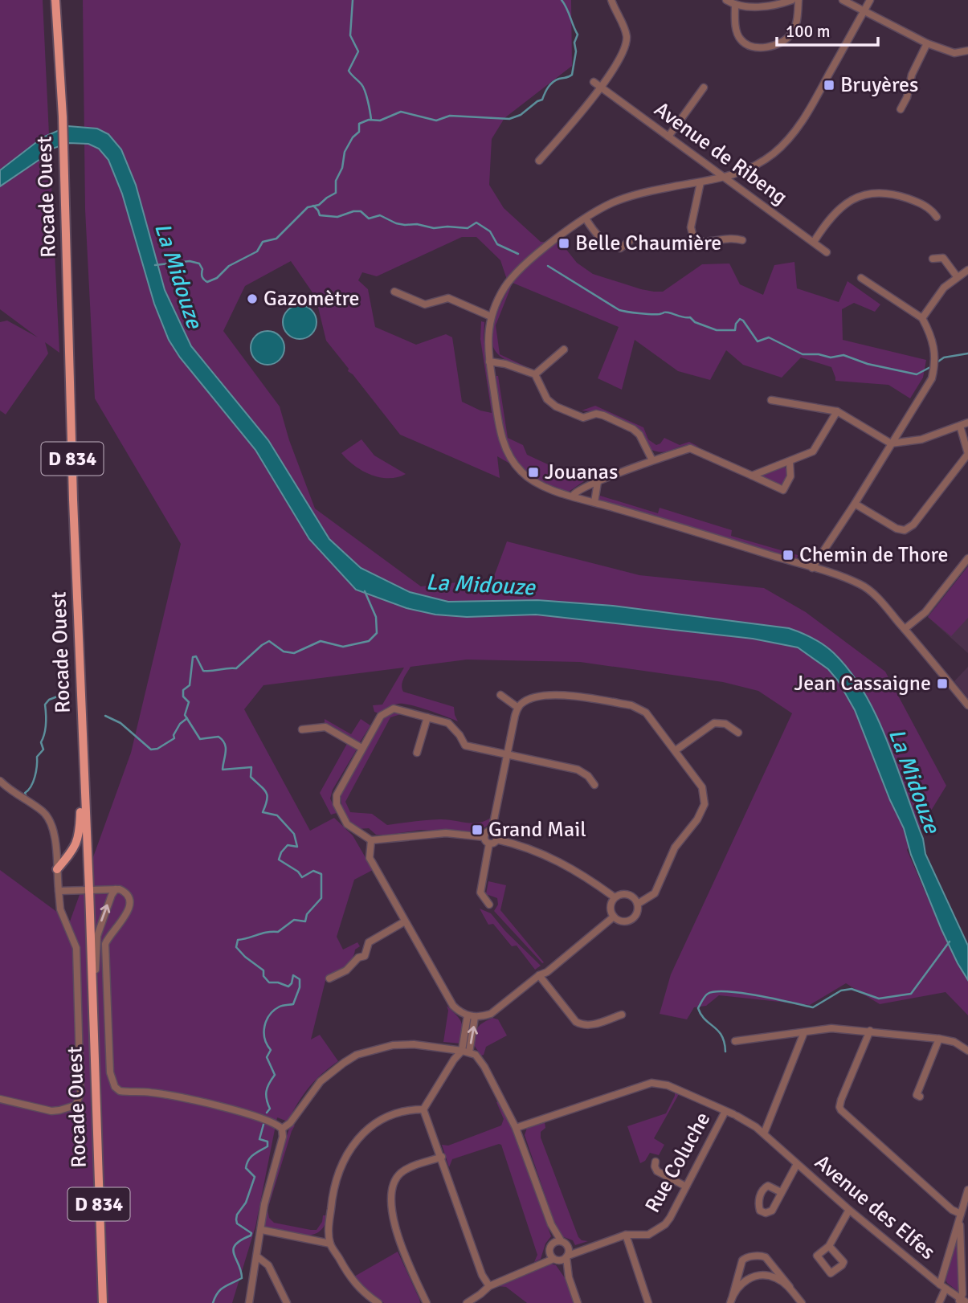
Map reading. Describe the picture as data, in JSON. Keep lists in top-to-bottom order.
{
  "streets": {
    "main road": ["Rocade Ouest", "D 834"],
    "street": ["Avenue de Ribeng", "Rue Coluche", "Avenue des Elfes"]
  },
  "crossings": [
    ["Rue Coluche", "Avenue des Elfes"]
  ],
  "water": ["La Midouze"],
  "places": {
    "transit": [
      "Bruyères",
      "Belle Chaumière",
      "Jouanas",
      "Chemin de Thore",
      "Jean Cassaigne",
      "Grand Mail"
    ],
    "other": ["Gazomètre"]
  },
  "scale_bar": "100 m"
}
